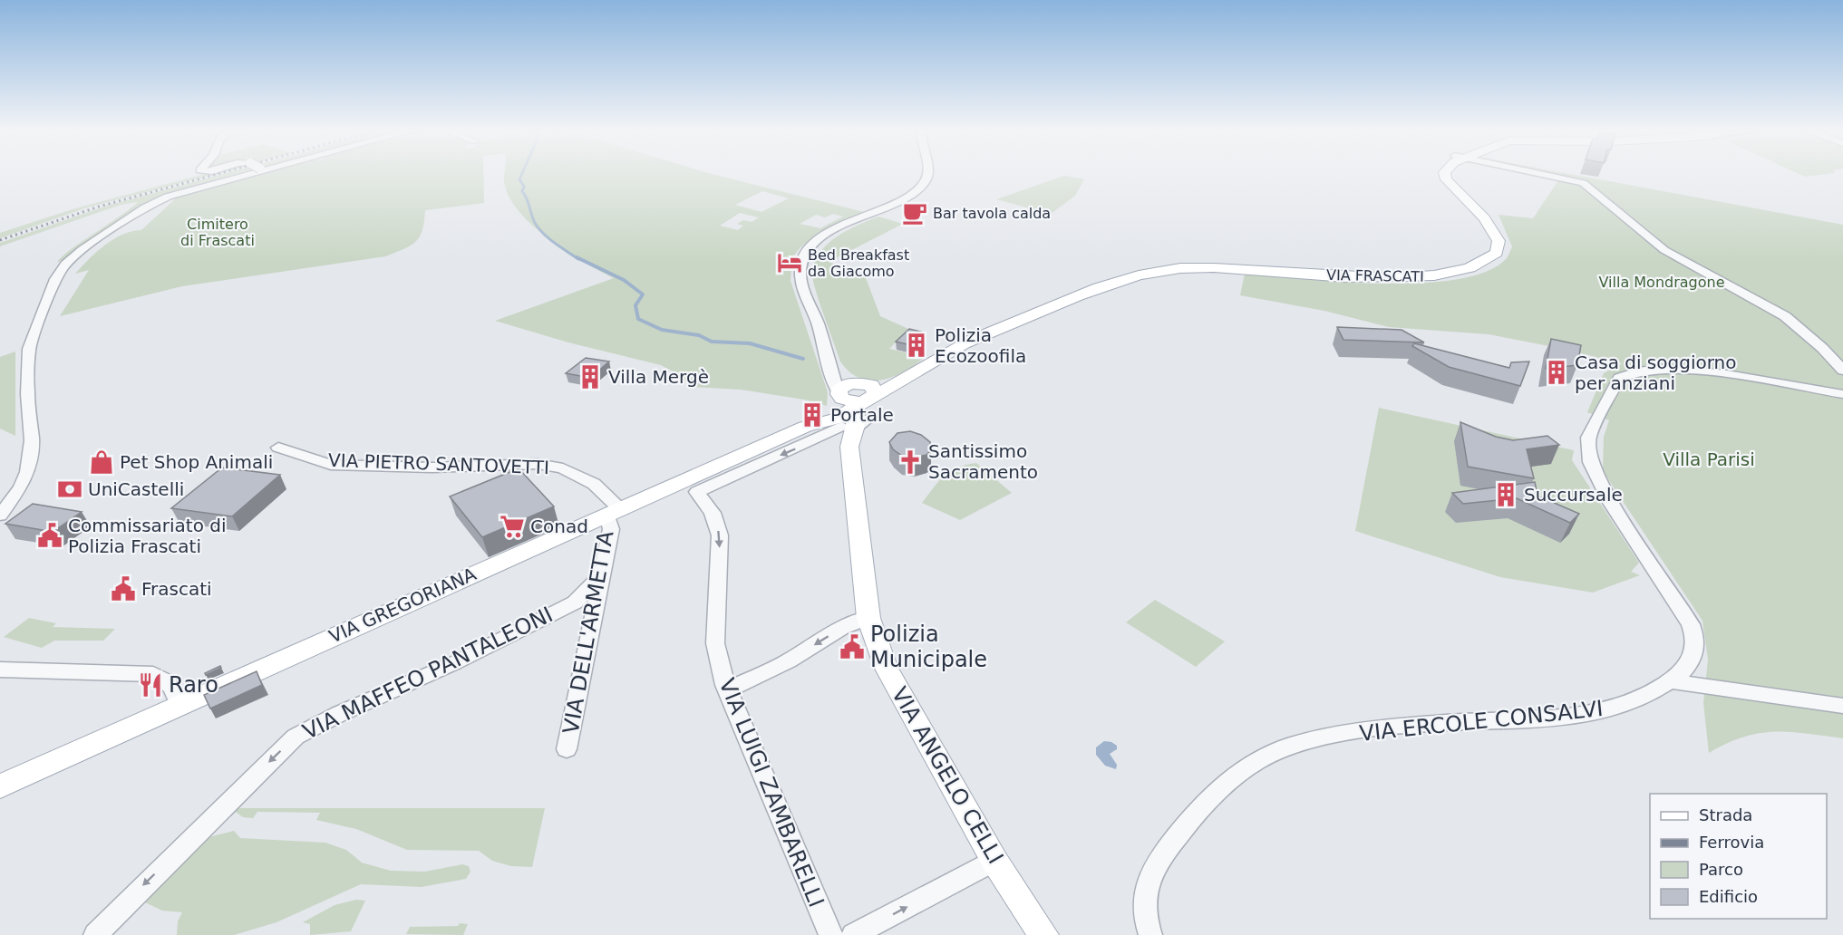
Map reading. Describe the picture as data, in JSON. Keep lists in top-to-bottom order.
{
  "streets": {
    "main road": ["VIA FRASCATI", "VIA GREGORIANA", "VIA ANGELO CELLI"],
    "street": [
      "VIA PIETRO SANTOVETTI",
      "VIA DELL'ARMETTA",
      "VIA MAFFEO PANTALEONI",
      "VIA ERCOLE CONSALVI",
      "VIA LUIGI ZAMBARELLI"
    ]
  },
  "crossings": [
    ["VIA FRASCATI", "VIA ANGELO CELLI"],
    ["VIA PIETRO SANTOVETTI", "VIA GREGORIANA"],
    ["VIA PIETRO SANTOVETTI", "VIA DELL'ARMETTA"],
    ["VIA GREGORIANA", "VIA DELL'ARMETTA"],
    ["VIA GREGORIANA", "VIA ANGELO CELLI"],
    ["VIA GREGORIANA", "VIA LUIGI ZAMBARELLI"],
    ["VIA DELL'ARMETTA", "VIA MAFFEO PANTALEONI"],
    ["VIA ANGELO CELLI", "VIA LUIGI ZAMBARELLI"]
  ],
  "one_way": ["VIA MAFFEO PANTALEONI", "VIA LUIGI ZAMBARELLI"],
  "parks": ["Cimitero di Frascati", "Villa Mondragone", "Villa Parisi"],
  "places": {
    "cafe": ["Bar tavola calda"],
    "hotel": ["Bed Breakfast da Giacomo"],
    "building": [
      "Polizia Ecozoofila",
      "Casa di soggiorno per anziani",
      "Villa Mergè",
      "Portale",
      "Succursale"
    ],
    "shop": ["Pet Shop Animali"],
    "church": ["Santissimo Sacramento"],
    "bank": ["UniCastelli"],
    "supermarket": ["Conad"],
    "public building": ["Commissariato di Polizia Frascati", "Frascati", "Polizia Municipale"],
    "restaurant": ["Raro"]
  },
  "legend": [
    "Strada",
    "Ferrovia",
    "Parco",
    "Edificio"
  ]
}
